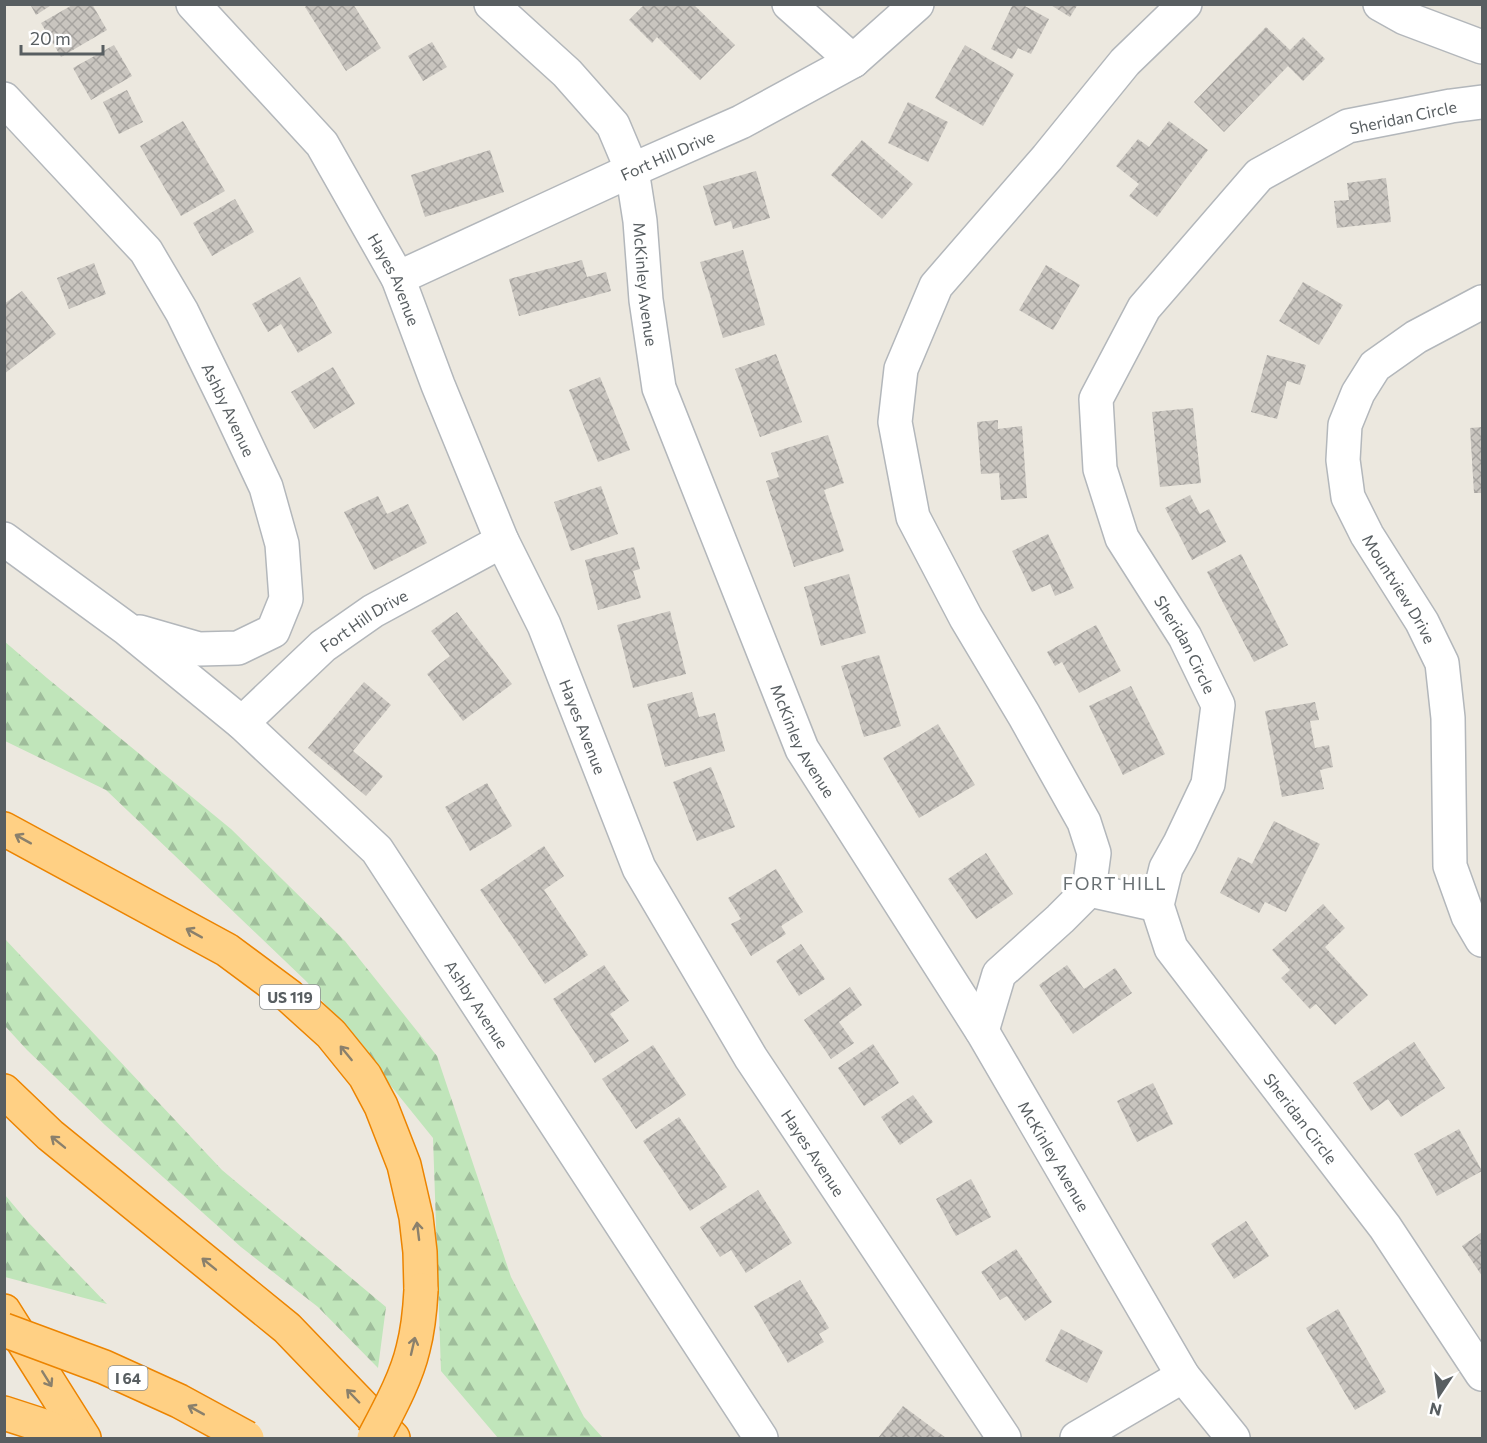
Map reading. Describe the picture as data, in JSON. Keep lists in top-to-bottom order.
{
  "streets": {
    "highway": ["US 119", "I 64"],
    "street": [
      "Sheridan Circle",
      "Fort Hill Drive",
      "Hayes Avenue",
      "McKinley Avenue",
      "Ashby Avenue",
      "Mountview Drive"
    ]
  },
  "crossings": [
    ["Fort Hill Drive", "Hayes Avenue"],
    ["Fort Hill Drive", "McKinley Avenue"],
    ["Fort Hill Drive", "Ashby Avenue"]
  ],
  "districts": ["FORT HILL"],
  "scale_bar": "20 m",
  "north": "bottom"
}
